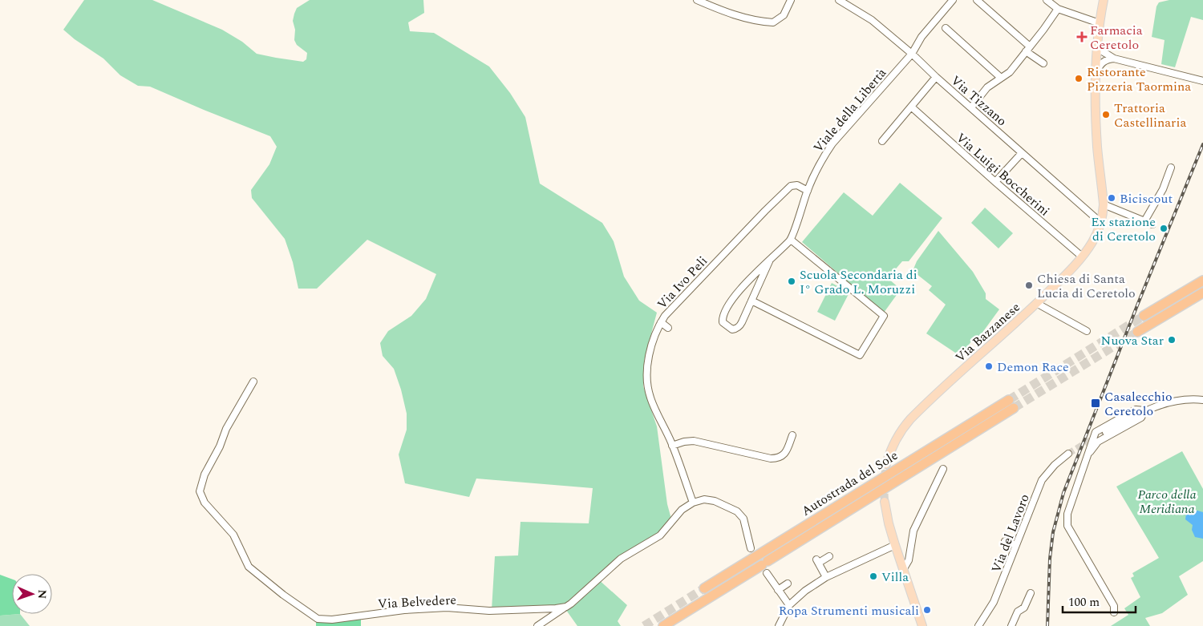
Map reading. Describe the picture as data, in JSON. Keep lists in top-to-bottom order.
{
  "streets": {
    "highway": ["Autostrada del Sole"],
    "main road": ["Via Bazzanese"],
    "street": [
      "Via Tizzano",
      "Viale della Libertà",
      "Via Luigi Boccherini",
      "Via Ivo Peli",
      "Via del Lavoro",
      "Via Belvedere"
    ]
  },
  "crossings": [
    ["Via Tizzano", "Viale della Libertà"],
    ["Via Tizzano", "Via Bazzanese"],
    ["Viale della Libertà", "Via Ivo Peli"],
    ["Via Luigi Boccherini", "Via Bazzanese"]
  ],
  "parks": ["Parco della Meridiana"],
  "places": {
    "health": ["Farmacia Ceretolo"],
    "other": [
      "Ristorante Pizzeria Taormina",
      "Trattoria Castellinaria",
      "Biciscout",
      "Ex stazione di Ceretolo",
      "Scuola Secondaria di I° Grado L. Moruzzi",
      "Chiesa di Santa Lucia di Ceretolo",
      "Nuova Star",
      "Demon Race",
      "Villa",
      "Ropa Strumenti musicali"
    ],
    "transit": ["Casalecchio Ceretolo"]
  },
  "scale_bar": "100 m",
  "north": "right"
}
